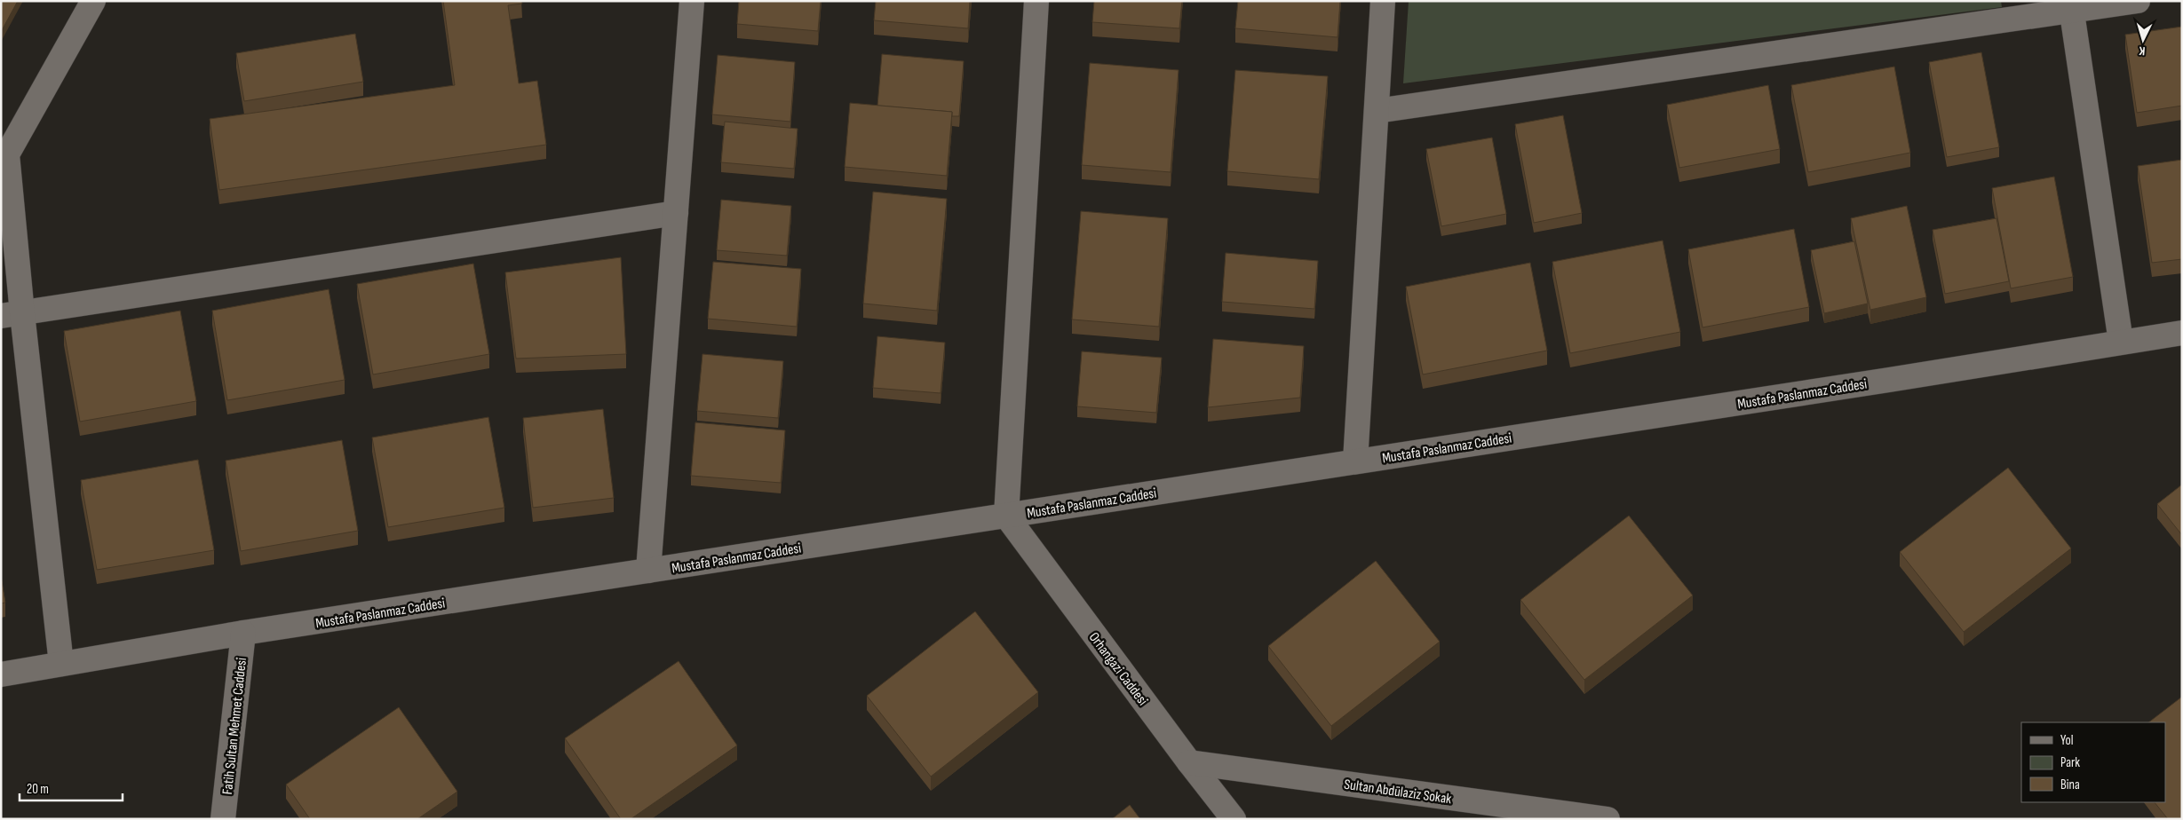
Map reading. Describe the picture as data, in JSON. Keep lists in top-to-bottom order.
{
  "streets": {
    "street": [
      "Mustafa Paslanmaz Caddesi",
      "Orhangazi Caddesi",
      "Fatih Sultan Mehmet Caddesi",
      "Sultan Abdülaziz Sokak"
    ]
  },
  "crossings": [
    ["Mustafa Paslanmaz Caddesi", "Orhangazi Caddesi"],
    ["Mustafa Paslanmaz Caddesi", "Fatih Sultan Mehmet Caddesi"],
    ["Orhangazi Caddesi", "Sultan Abdülaziz Sokak"]
  ],
  "legend": ["Yol", "Park", "Bina"],
  "scale_bar": "20 m",
  "north": "bottom"
}
